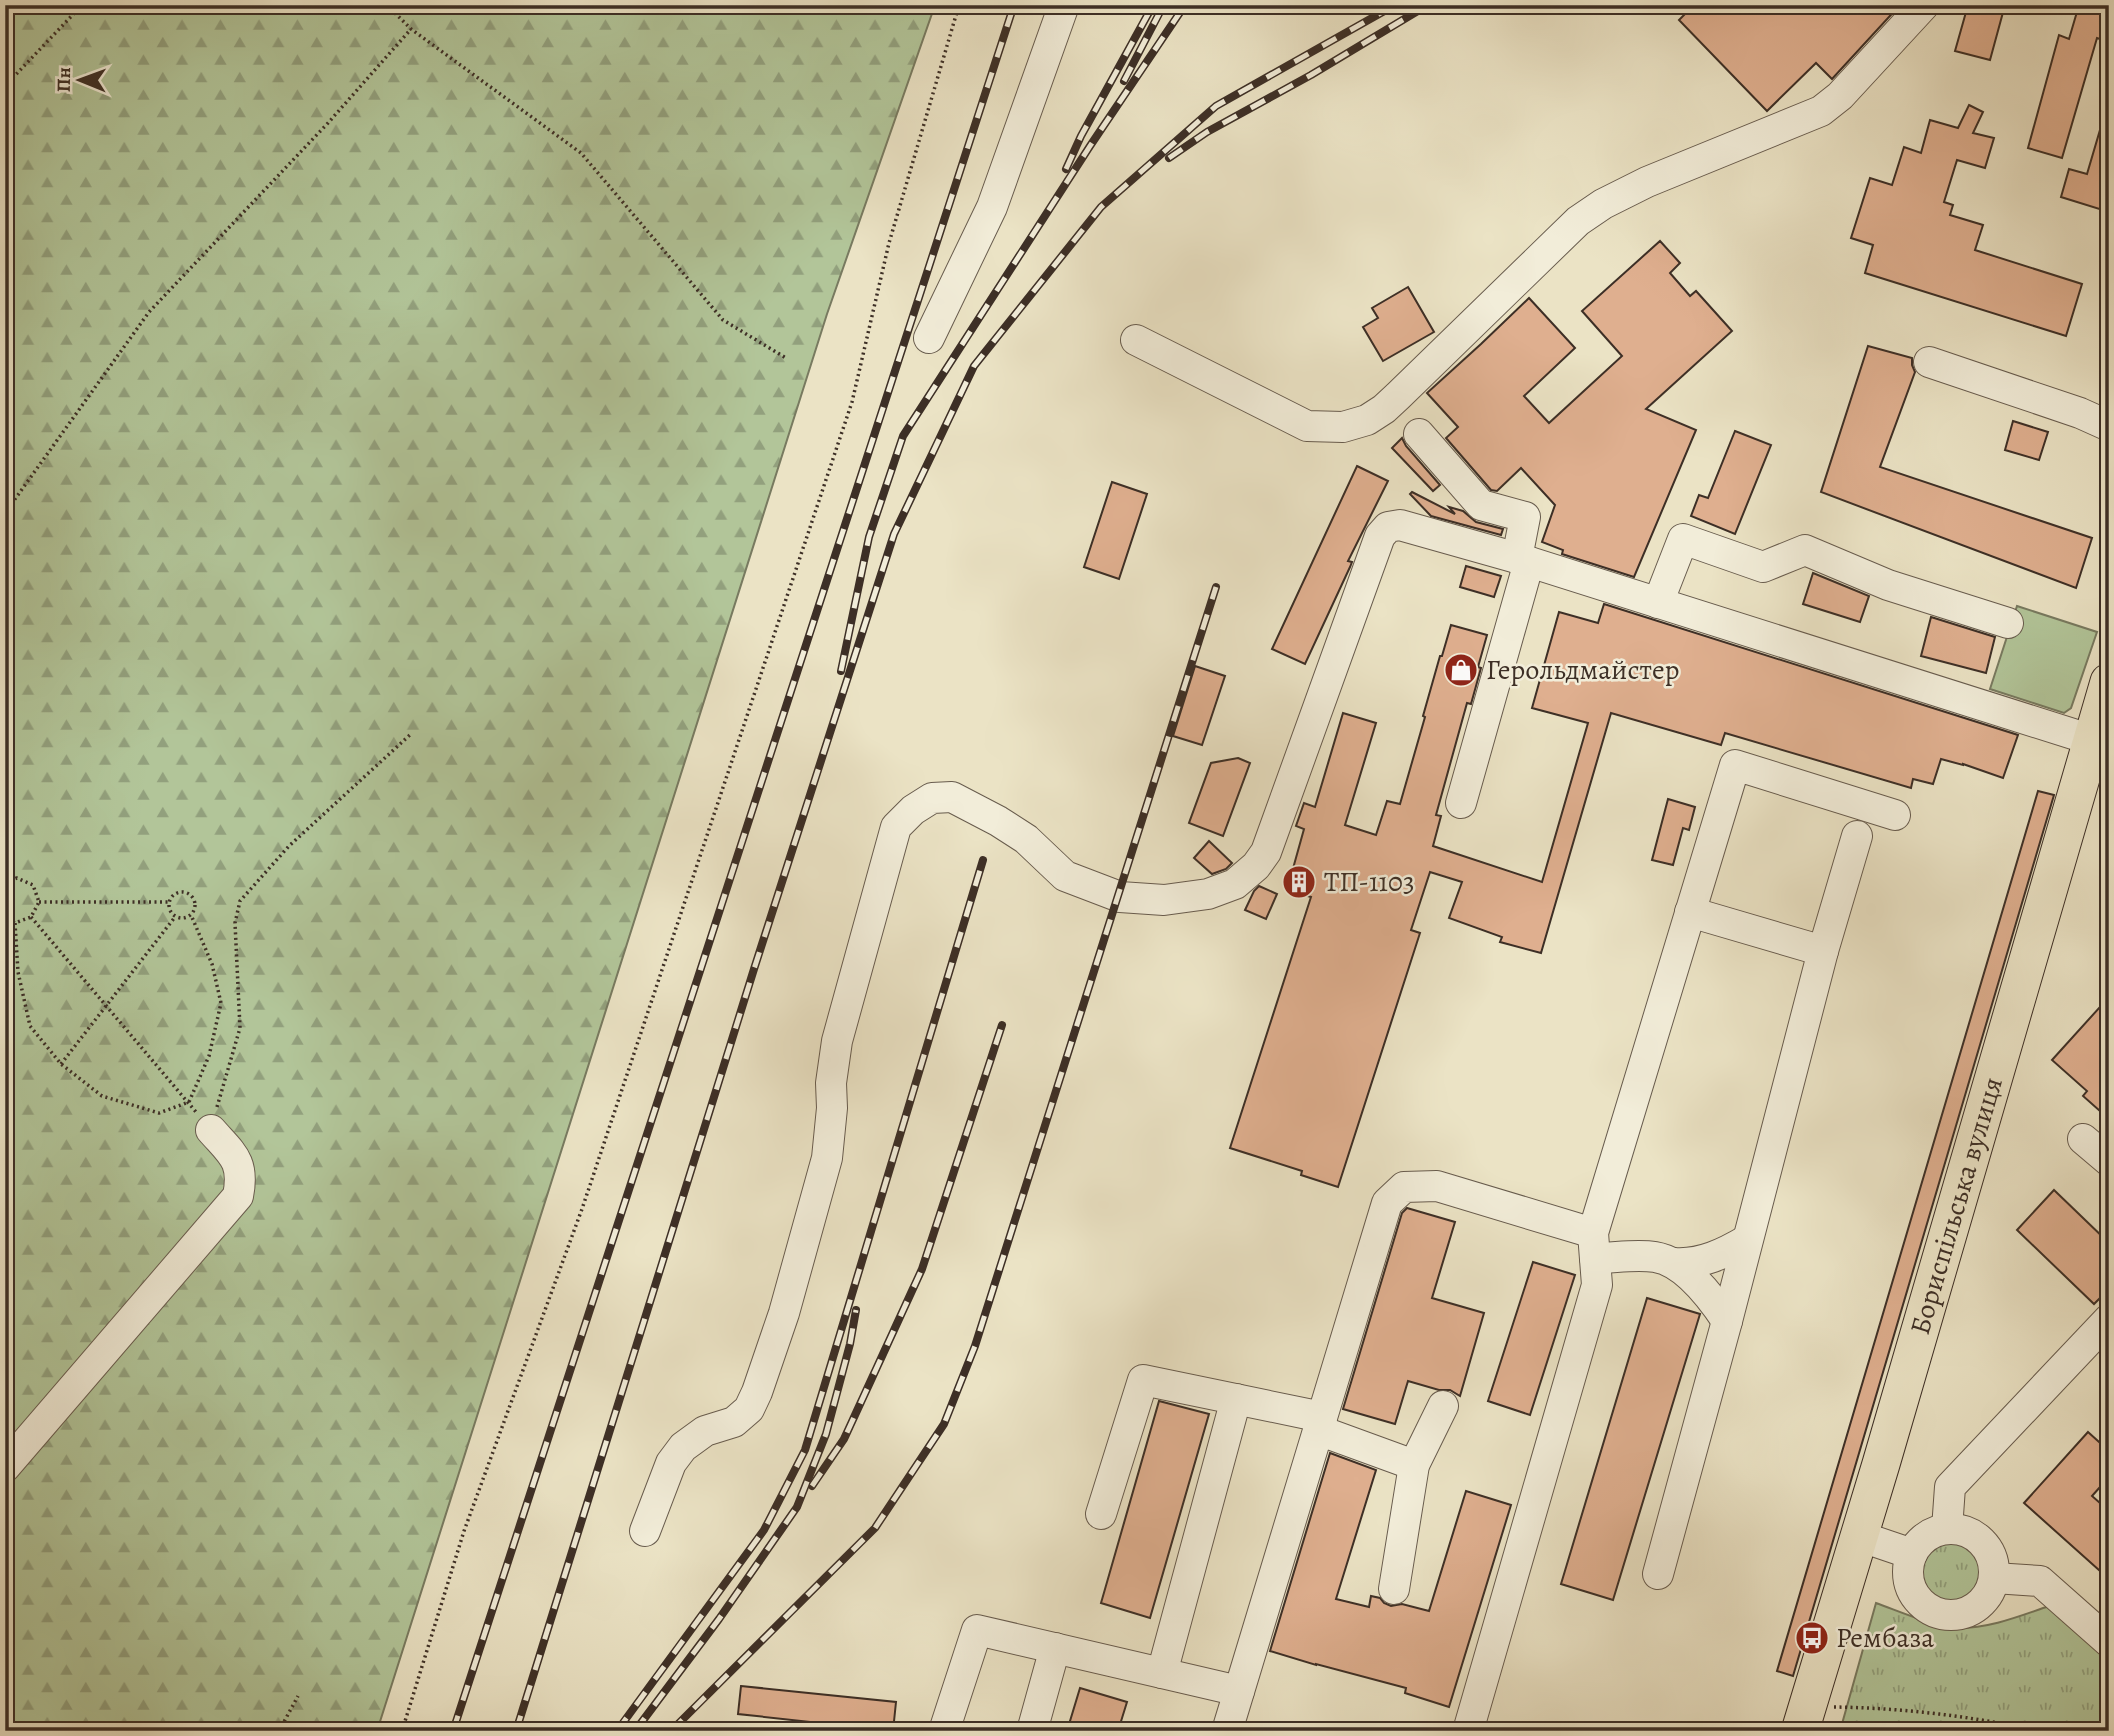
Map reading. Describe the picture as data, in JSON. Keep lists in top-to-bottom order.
{
  "streets": {
    "main road": ["Бориспільська вулиця"]
  },
  "places": {
    "shop": ["Герольдмайстер"],
    "building": ["ТП-1103"],
    "bus stop": ["Рембаза"]
  },
  "north": "left"
}
